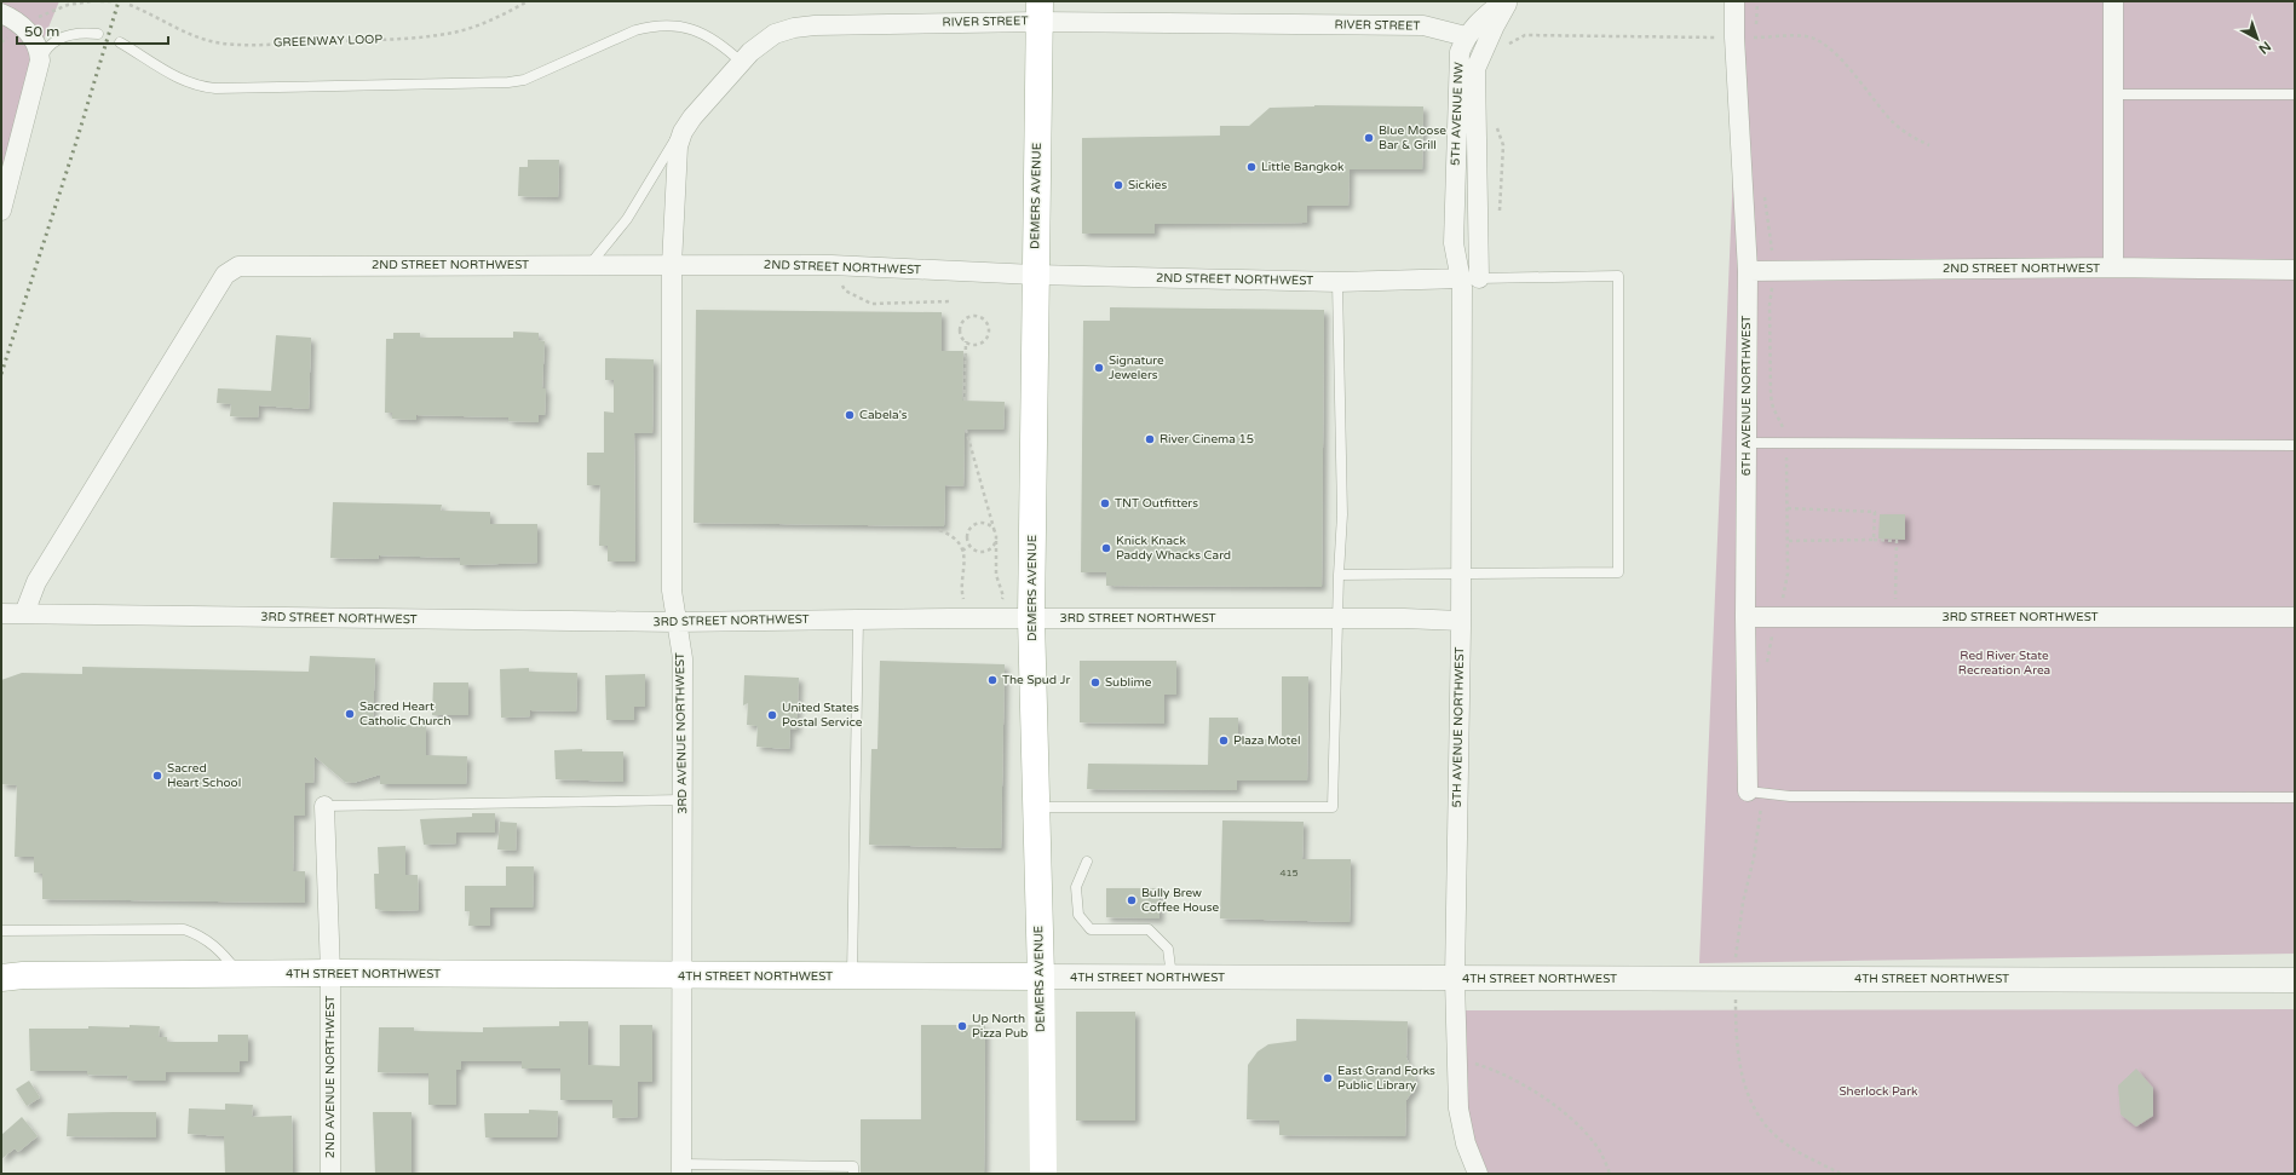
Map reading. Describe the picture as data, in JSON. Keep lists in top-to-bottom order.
{
  "streets": {
    "main road": ["DEMERS AVENUE", "4TH STREET NORTHWEST"],
    "street": [
      "RIVER STREET",
      "5TH AVENUE NW",
      "2ND STREET NORTHWEST",
      "6TH AVENUE NORTHWEST",
      "3RD STREET NORTHWEST",
      "5TH AVENUE NORTHWEST",
      "3RD AVENUE NORTHWEST",
      "2ND AVENUE NORTHWEST"
    ],
    "path": ["GREENWAY LOOP"]
  },
  "crossings": [
    ["RIVER STREET", "5TH AVENUE NW"],
    ["RIVER STREET", "DEMERS AVENUE"],
    ["RIVER STREET", "2ND STREET NORTHWEST"],
    ["RIVER STREET", "3RD AVENUE NORTHWEST"],
    ["5TH AVENUE NW", "2ND STREET NORTHWEST"],
    ["5TH AVENUE NW", "5TH AVENUE NORTHWEST"],
    ["DEMERS AVENUE", "2ND STREET NORTHWEST"],
    ["DEMERS AVENUE", "3RD STREET NORTHWEST"],
    ["DEMERS AVENUE", "4TH STREET NORTHWEST"],
    ["2ND STREET NORTHWEST", "6TH AVENUE NORTHWEST"],
    ["2ND STREET NORTHWEST", "3RD STREET NORTHWEST"],
    ["2ND STREET NORTHWEST", "5TH AVENUE NORTHWEST"],
    ["2ND STREET NORTHWEST", "3RD AVENUE NORTHWEST"],
    ["6TH AVENUE NORTHWEST", "3RD STREET NORTHWEST"],
    ["3RD STREET NORTHWEST", "5TH AVENUE NORTHWEST"],
    ["3RD STREET NORTHWEST", "3RD AVENUE NORTHWEST"],
    ["5TH AVENUE NORTHWEST", "4TH STREET NORTHWEST"],
    ["3RD AVENUE NORTHWEST", "4TH STREET NORTHWEST"],
    ["4TH STREET NORTHWEST", "2ND AVENUE NORTHWEST"]
  ],
  "parks": ["Red River State Recreation Area", "Sherlock Park"],
  "places": [
    "Blue Moose Bar & Grill",
    "Little Bangkok",
    "Sickies",
    "Signature Jewelers",
    "Cabela's",
    "River Cinema 15",
    "TNT Outfitters",
    "Knick Knack Paddy Whacks Card",
    "The Spud Jr",
    "Sublime",
    "Sacred Heart Catholic Church",
    "United States Postal Service",
    "Plaza Motel",
    "Sacred Heart School",
    "Bully Brew Coffee House",
    "Up North Pizza Pub",
    "East Grand Forks Public Library"
  ],
  "house_numbers": ["415"],
  "scale_bar": "50 m",
  "north": "bottom right"
}
